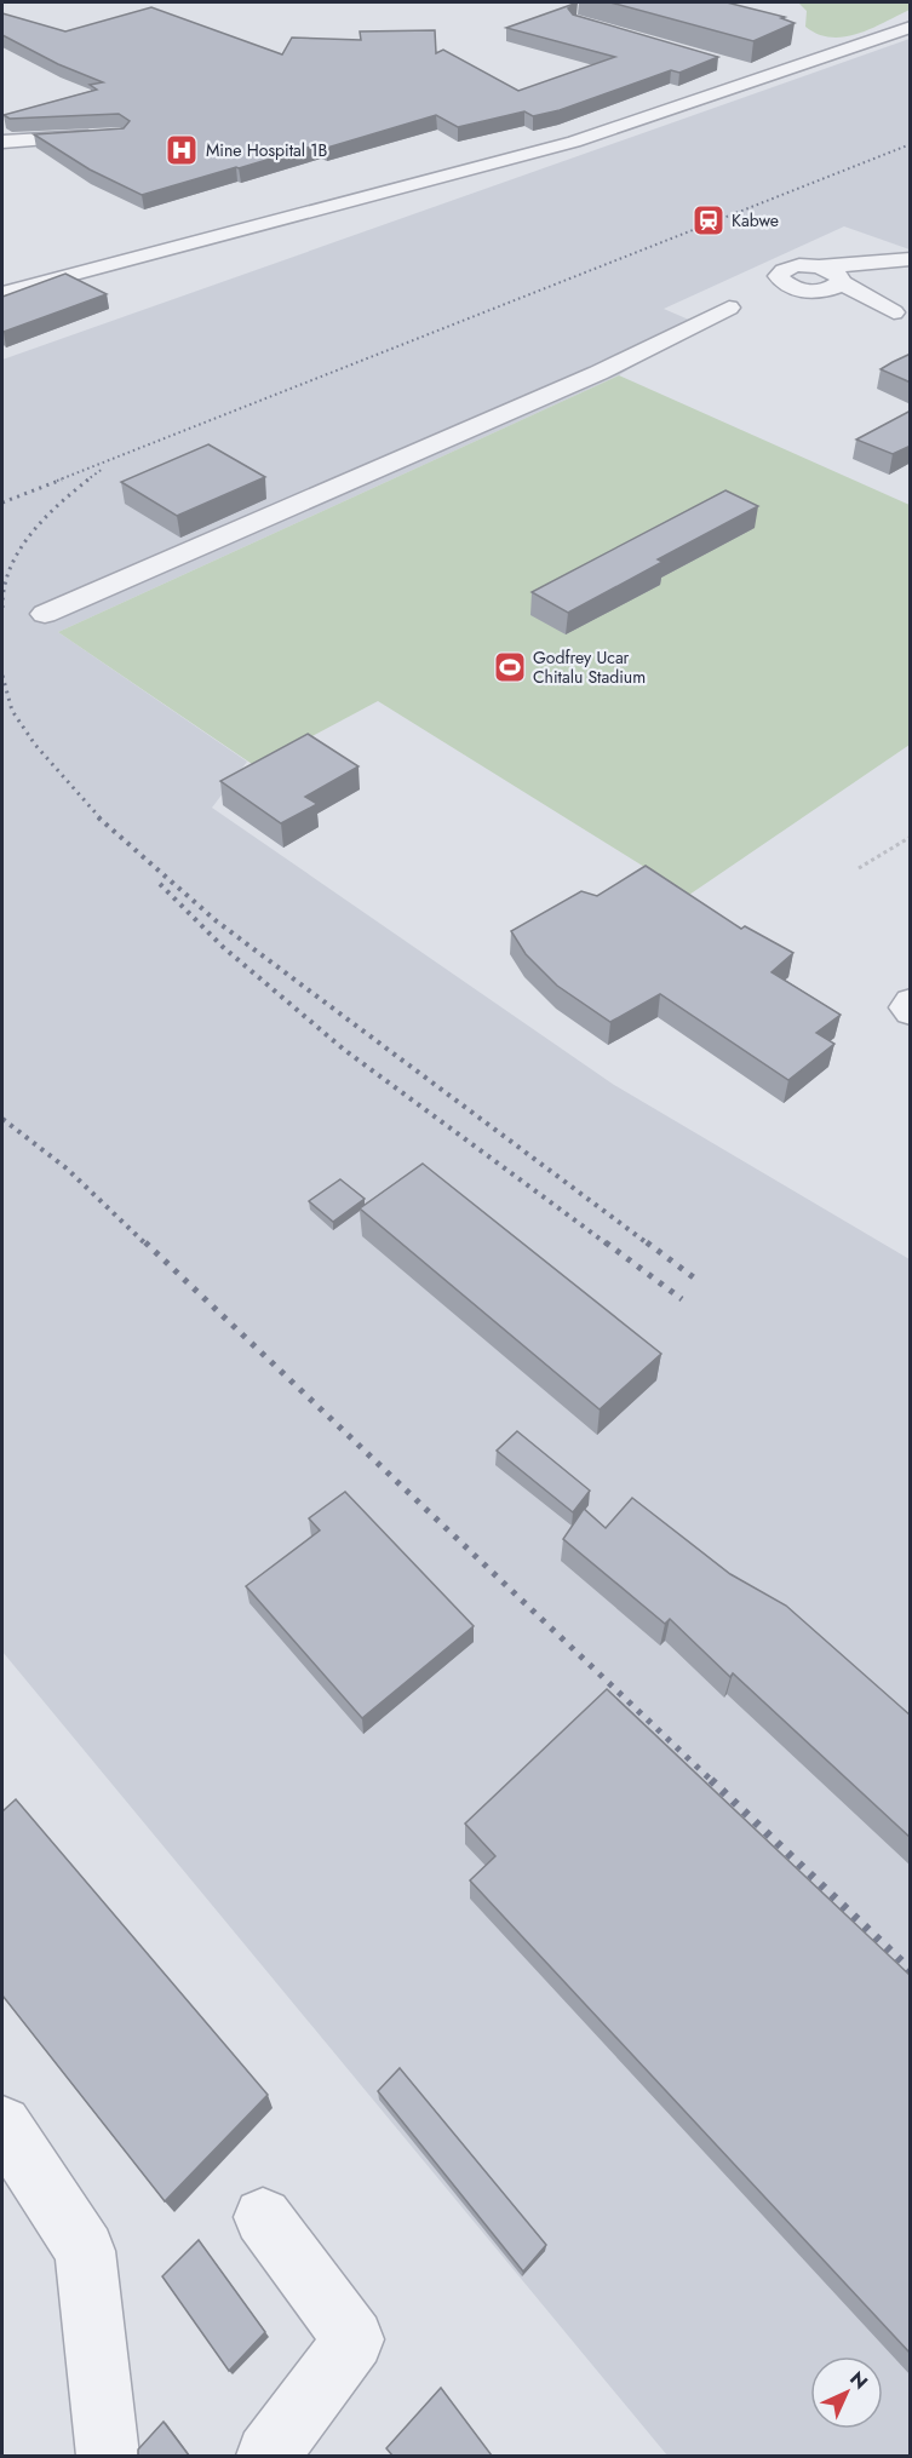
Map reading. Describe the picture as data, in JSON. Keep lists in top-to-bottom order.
{
  "places": {
    "hospital": ["Mine Hospital 1B"],
    "station": ["Kabwe"],
    "sports": ["Godfrey Ucar Chitalu Stadium"]
  },
  "north": "top right"
}
